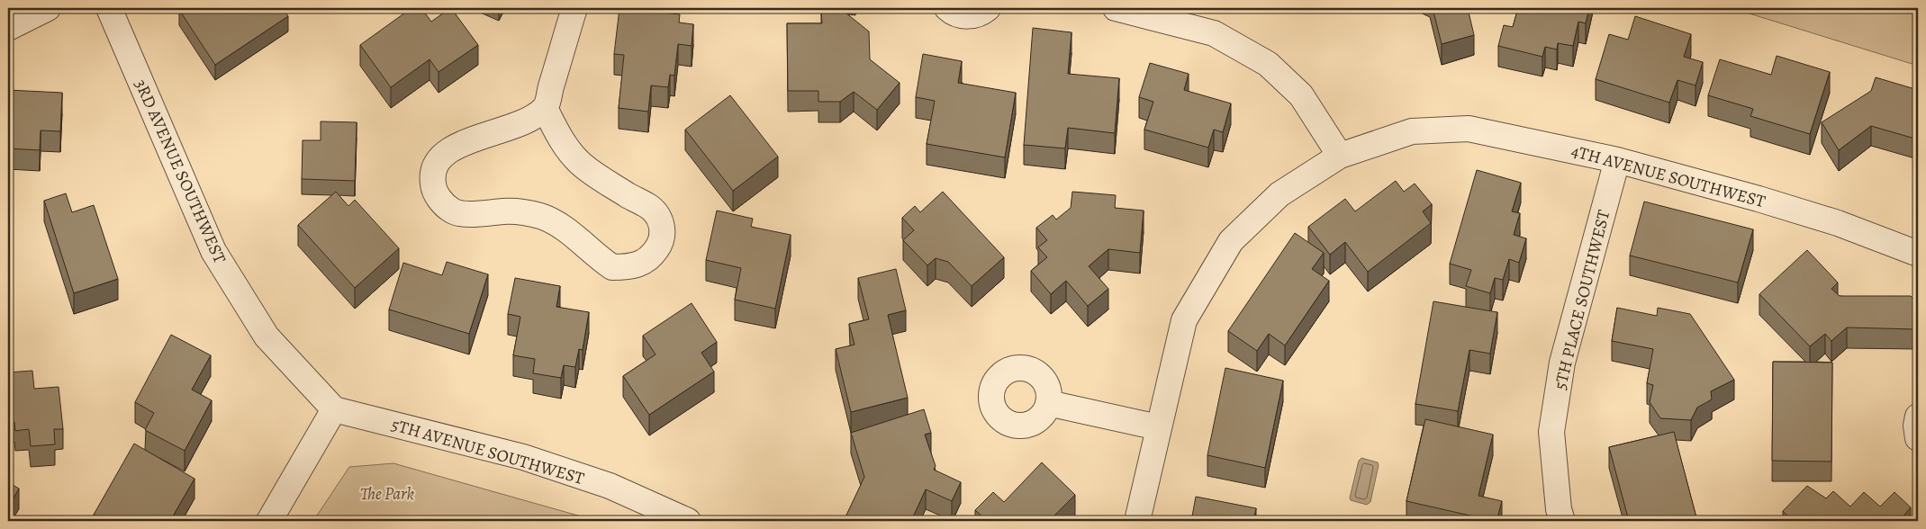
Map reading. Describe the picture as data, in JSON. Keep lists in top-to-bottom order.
{
  "streets": {
    "street": [
      "3RD AVENUE SOUTHWEST",
      "4TH AVENUE SOUTHWEST",
      "5TH PLACE SOUTHWEST",
      "5TH AVENUE SOUTHWEST"
    ]
  },
  "crossings": [
    ["3RD AVENUE SOUTHWEST", "5TH AVENUE SOUTHWEST"],
    ["4TH AVENUE SOUTHWEST", "5TH PLACE SOUTHWEST"]
  ],
  "parks": ["The Park"]
}
